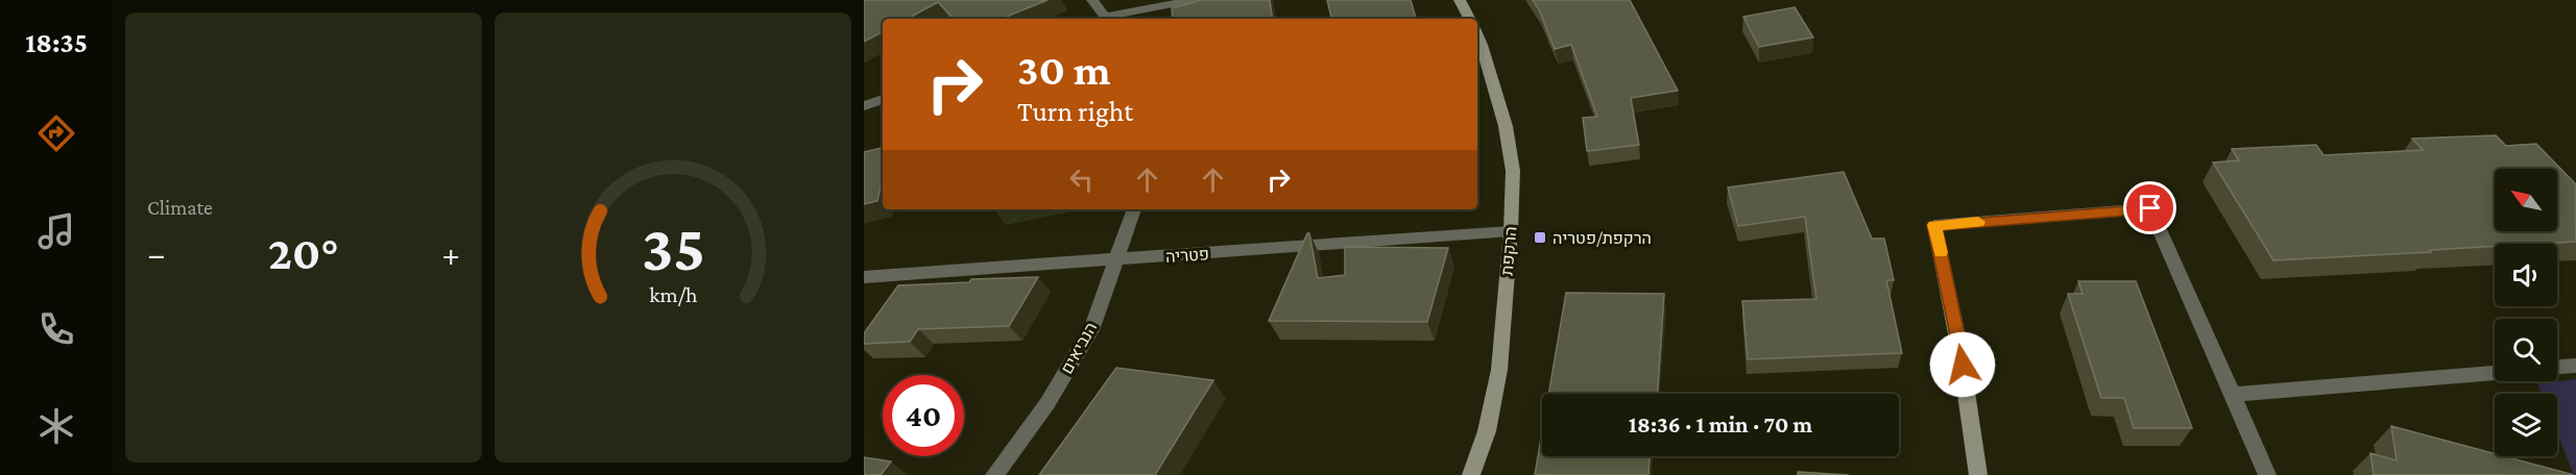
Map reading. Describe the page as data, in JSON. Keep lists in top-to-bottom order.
{
  "streets": {
    "street": ["הרקפת", "פטריה", "הנביאים"]
  },
  "crossings": [
    ["הרקפת", "פטריה"],
    ["פטריה", "הנביאים"]
  ],
  "places": {
    "transit": ["הרקפת/פטריה"]
  },
  "north": "top left",
  "page": {
    "tabs": "18:35",
    "tile": "Climate",
    "turn": ["30 m", "Turn right"],
    "heat": ["−", "20°", "+"],
    "limit": "40",
    "trip": "18:36 · 1 min · 70 m",
    "gauge": ["35", "km/h"]
  }
}
